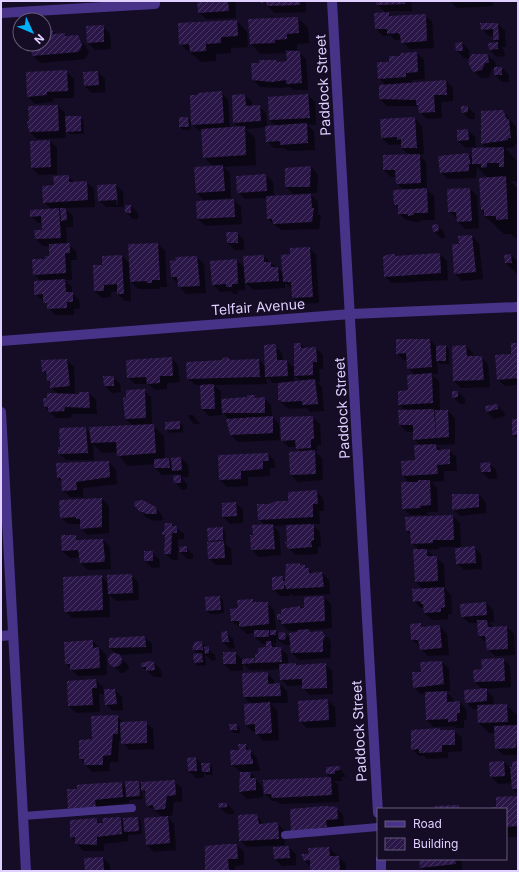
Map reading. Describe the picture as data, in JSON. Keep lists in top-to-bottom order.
{
  "streets": {
    "street": ["Paddock Street", "Telfair Avenue"]
  },
  "crossings": [
    ["Paddock Street", "Telfair Avenue"]
  ],
  "legend": ["Road", "Building"],
  "north": "bottom right"
}
